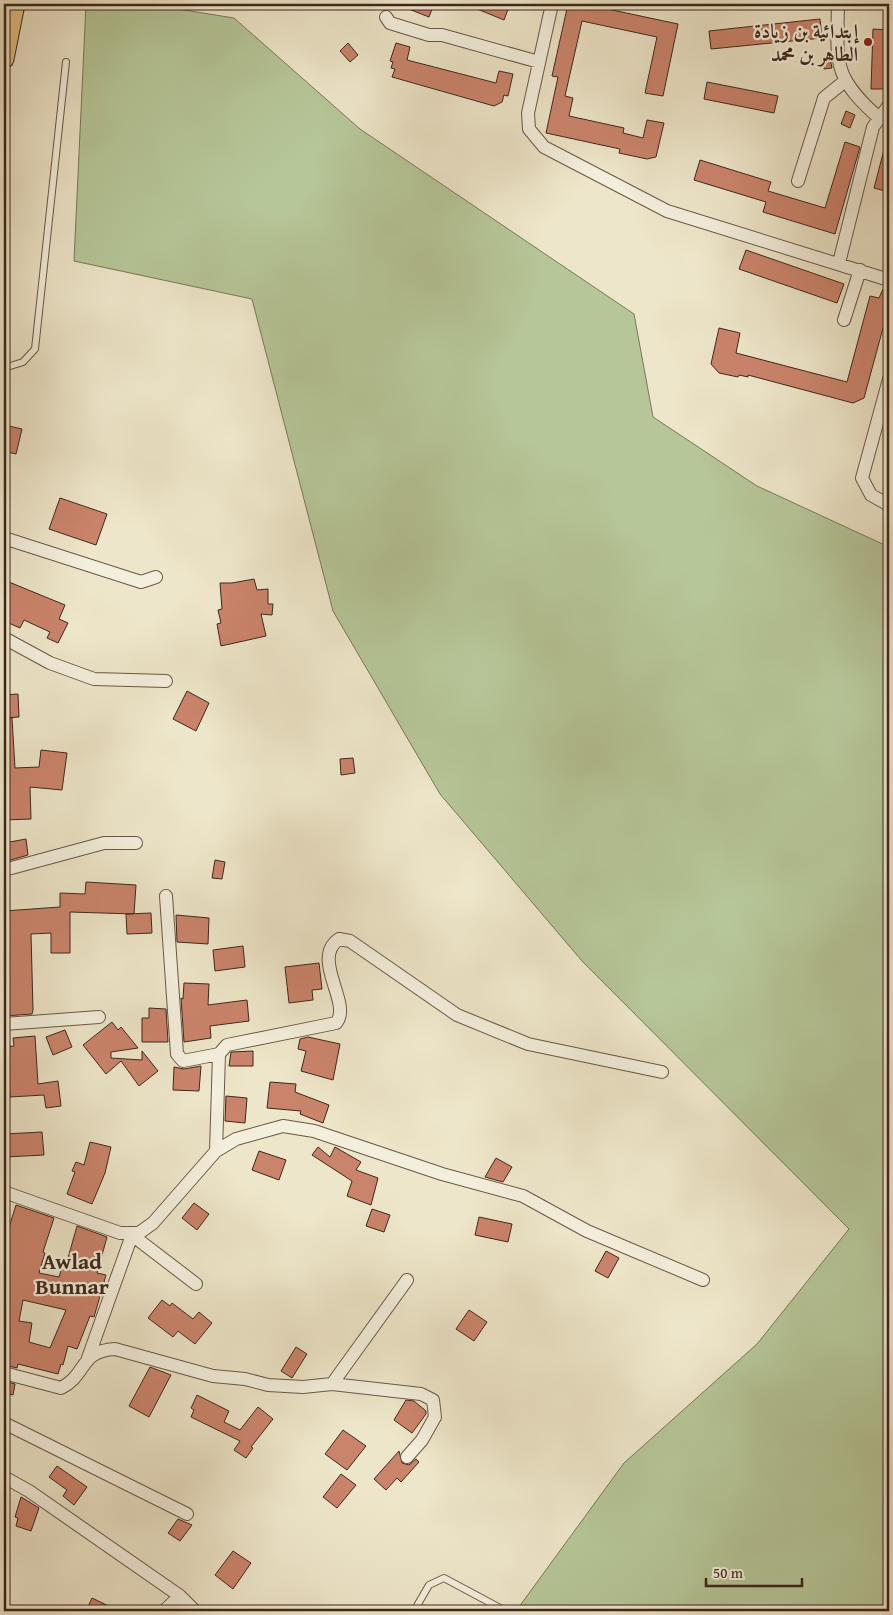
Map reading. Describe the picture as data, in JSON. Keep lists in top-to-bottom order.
{
  "districts": ["Awlad Bunnar"],
  "places": ["إبتدائية بن زيادة الطاهر بن محمد"],
  "scale_bar": "50 m"
}
